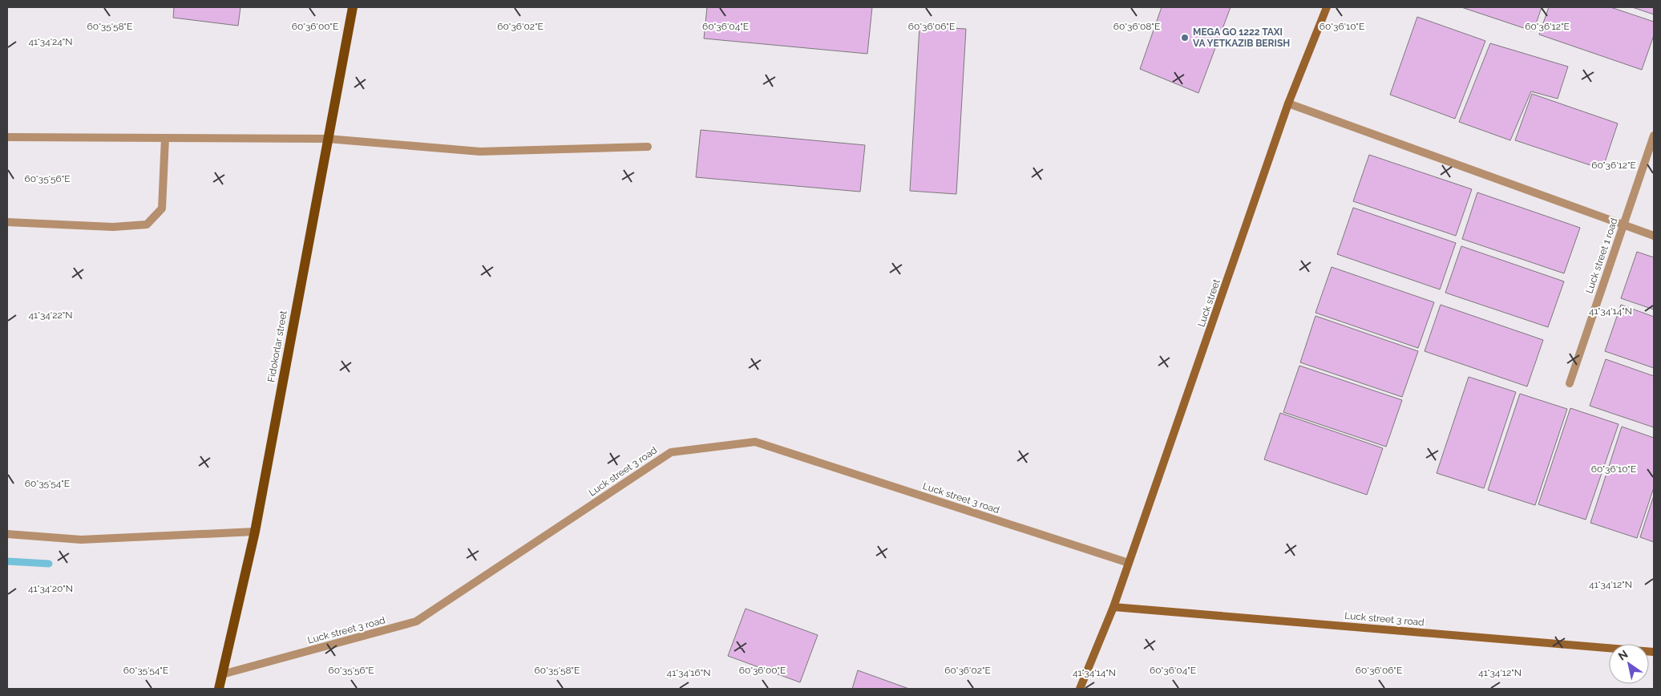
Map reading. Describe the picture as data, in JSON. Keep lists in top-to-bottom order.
{
  "streets": {
    "main road": ["Fidokorlar street"],
    "street": ["Luck street 1 road", "Luck street", "Luck street 3 road"]
  },
  "crossings": [
    ["Luck street", "Luck street 3 road"],
    ["Fidokorlar street", "Luck street 3 road"]
  ],
  "places": ["MEGA GO 1222 TAXI VA YETKAZIB BERISH"],
  "north": "top left",
  "coordinates": [
    "60°35'58\"E",
    "60°36'00\"E",
    "60°36'02\"E",
    "60°36'04\"E",
    "60°36'06\"E",
    "60°36'08\"E",
    "60°36'10\"E",
    "60°36'12\"E",
    "41°34'24\"N",
    "60°35'56\"E",
    "41°34'14\"N",
    "41°34'22\"N",
    "60°35'54\"E",
    "41°34'12\"N",
    "41°34'20\"N",
    "41°34'16\"N"
  ]
}
